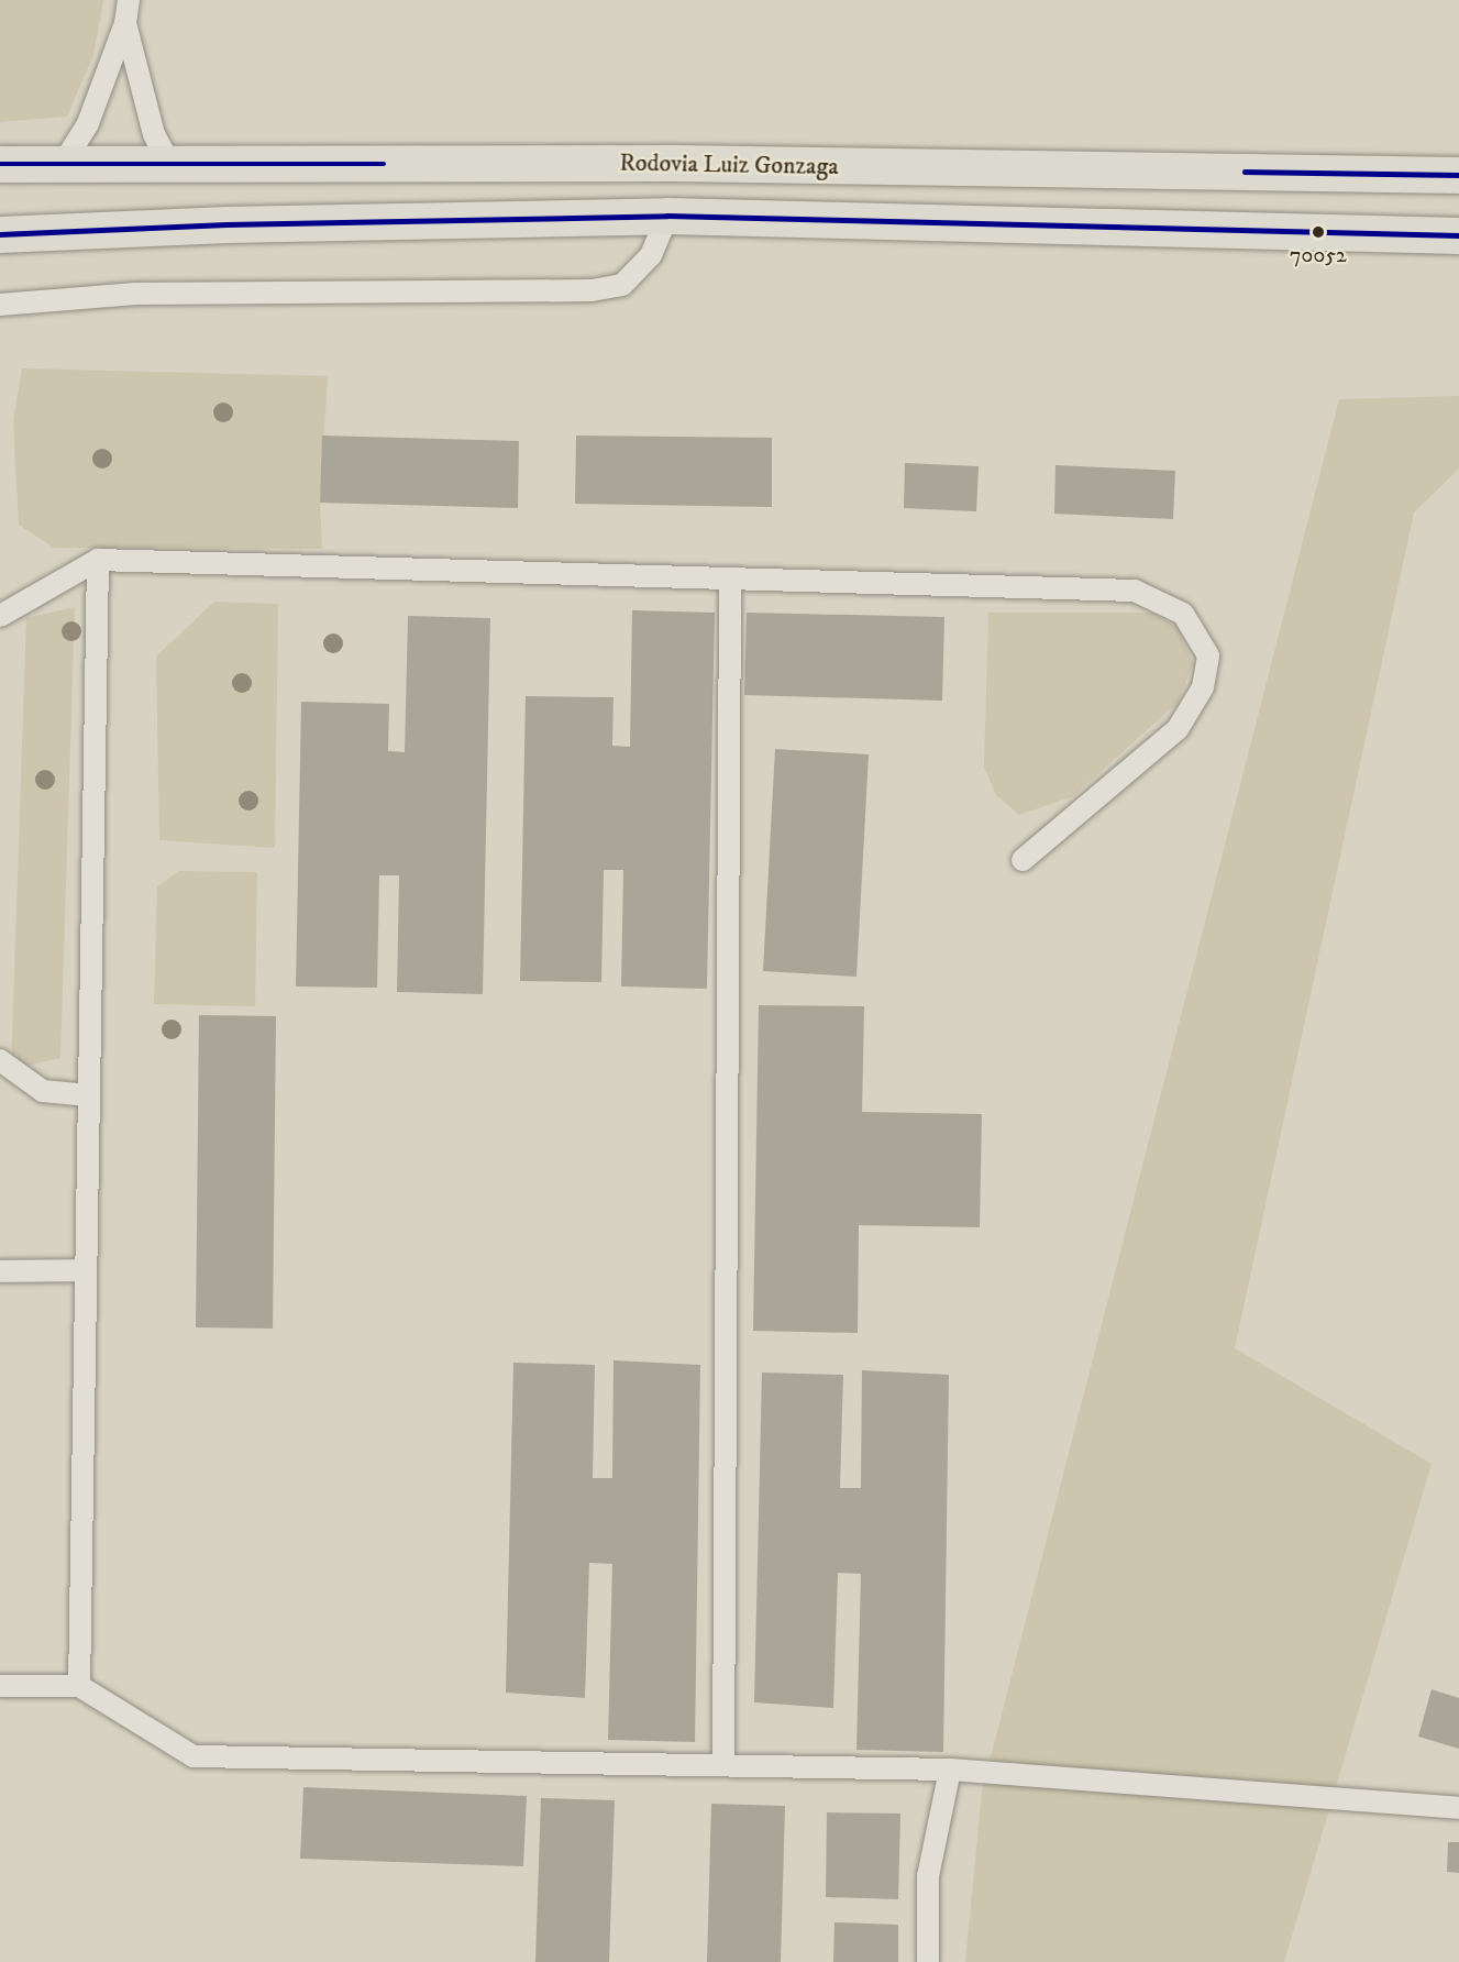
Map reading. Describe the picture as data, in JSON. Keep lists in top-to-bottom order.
{
  "streets": {
    "highway": ["Rodovia Luiz Gonzaga"]
  },
  "places": ["70052"]
}
